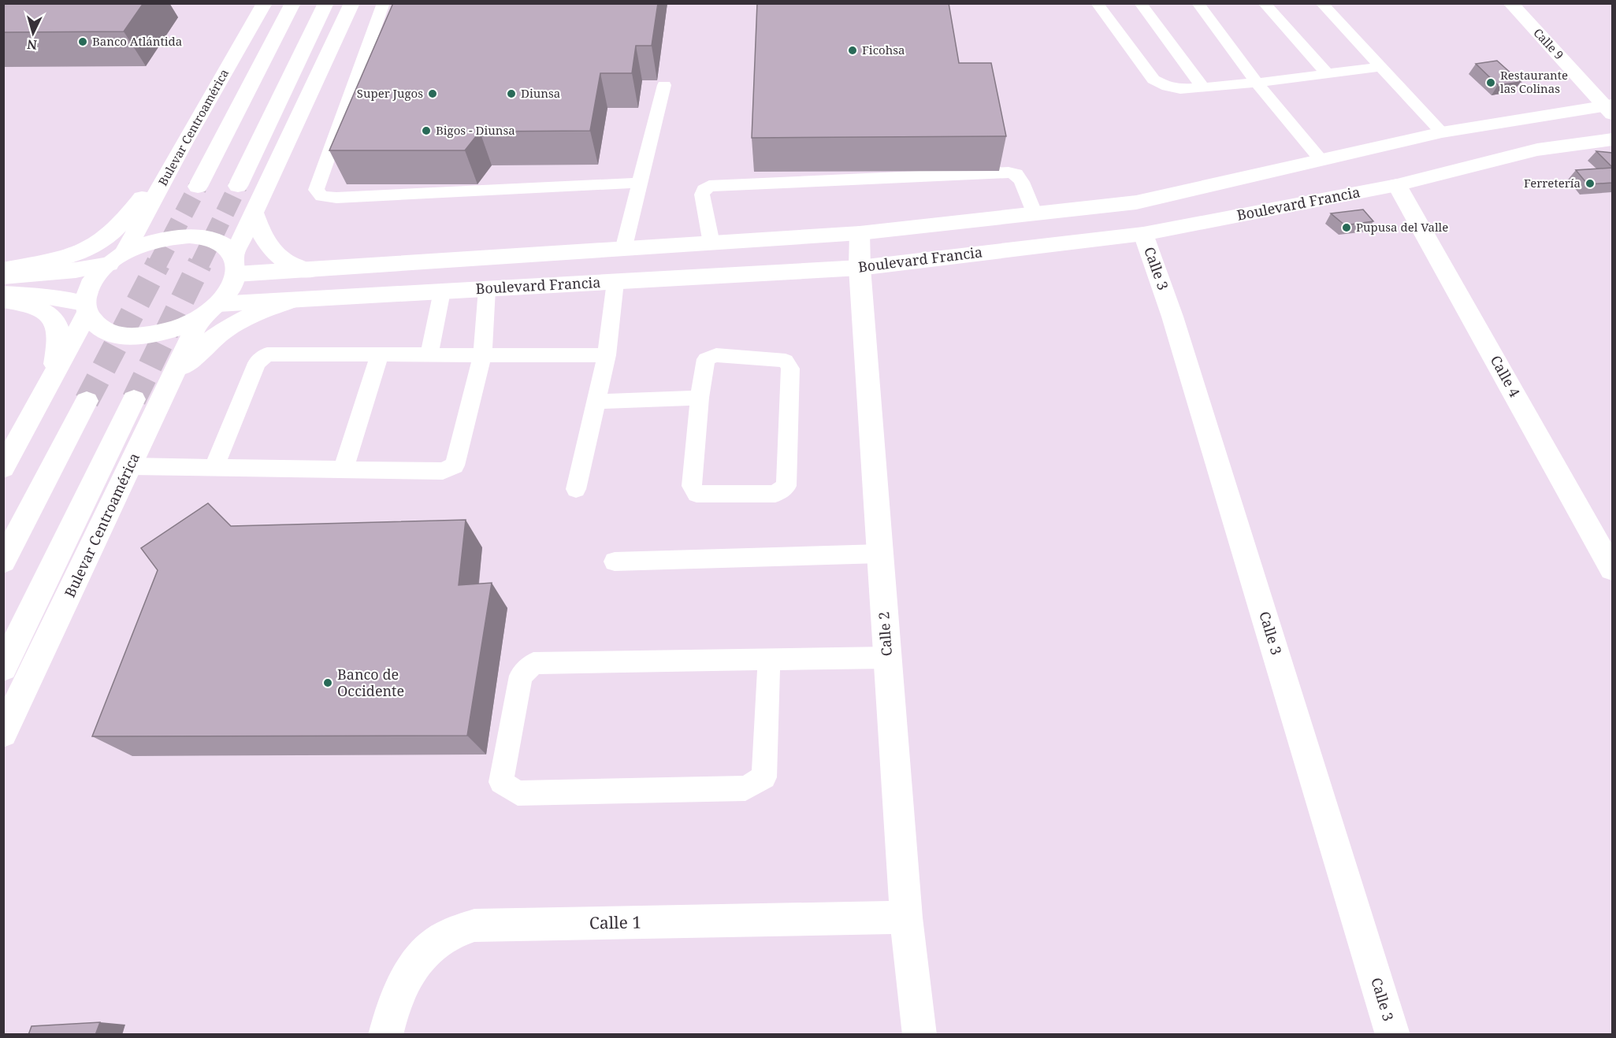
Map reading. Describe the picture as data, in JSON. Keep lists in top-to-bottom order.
{
  "streets": {
    "street": [
      "Calle 9",
      "Bulevar Centroamérica",
      "Boulevard Francia",
      "Calle 3",
      "Calle 4",
      "Calle 2",
      "Calle 1"
    ]
  },
  "crossings": [
    ["Calle 9", "Boulevard Francia"],
    ["Bulevar Centroamérica", "Boulevard Francia"],
    ["Boulevard Francia", "Calle 3"],
    ["Boulevard Francia", "Calle 4"],
    ["Boulevard Francia", "Calle 2"],
    ["Calle 2", "Calle 1"]
  ],
  "places": [
    "Banco Atlántida",
    "Ficohsa",
    "Restaurante las Colinas",
    "Super Jugos",
    "Diunsa",
    "Bigos - Diunsa",
    "Ferretería",
    "Pupusa del Valle",
    "Banco de Occidente"
  ],
  "north": "bottom"
}
